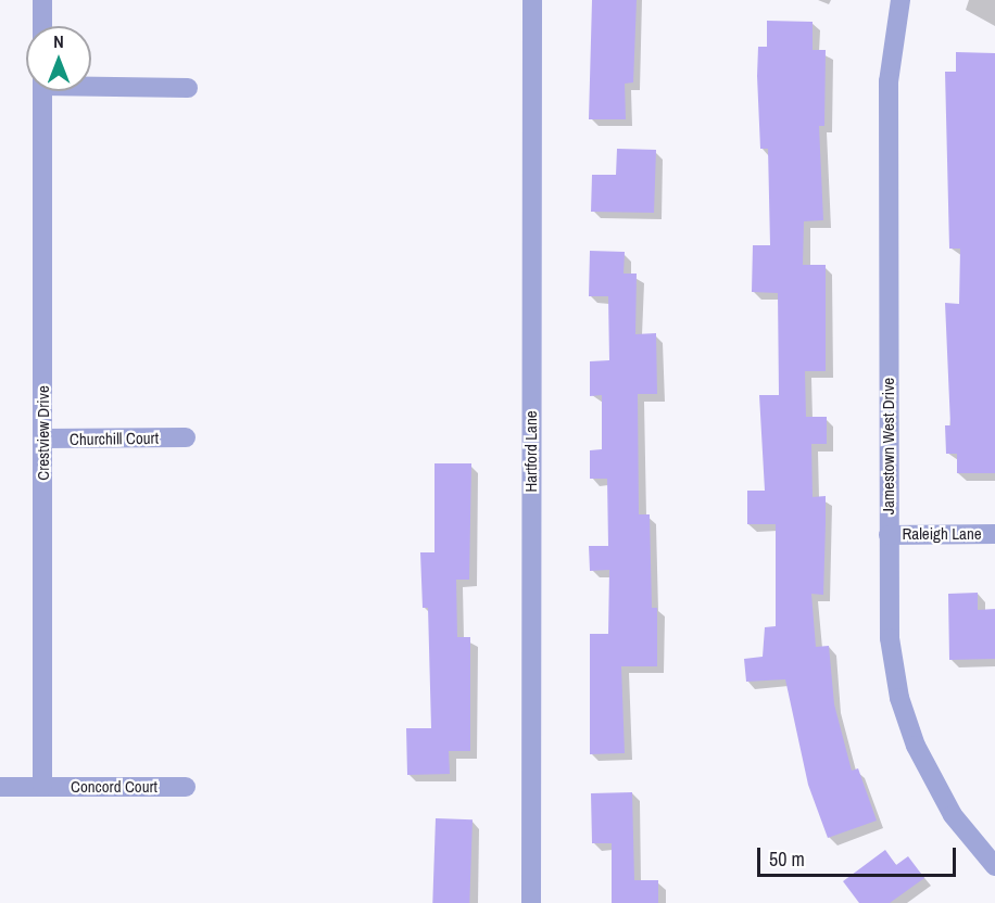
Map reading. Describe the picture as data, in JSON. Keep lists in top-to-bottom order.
{
  "streets": {
    "street": [
      "Crestview Drive",
      "Churchill Court",
      "Jamestown West Drive",
      "Hartford Lane",
      "Raleigh Lane",
      "Concord Court"
    ]
  },
  "crossings": [
    ["Crestview Drive", "Churchill Court"],
    ["Crestview Drive", "Concord Court"],
    ["Jamestown West Drive", "Raleigh Lane"]
  ],
  "scale_bar": "50 m",
  "north": "top"
}
